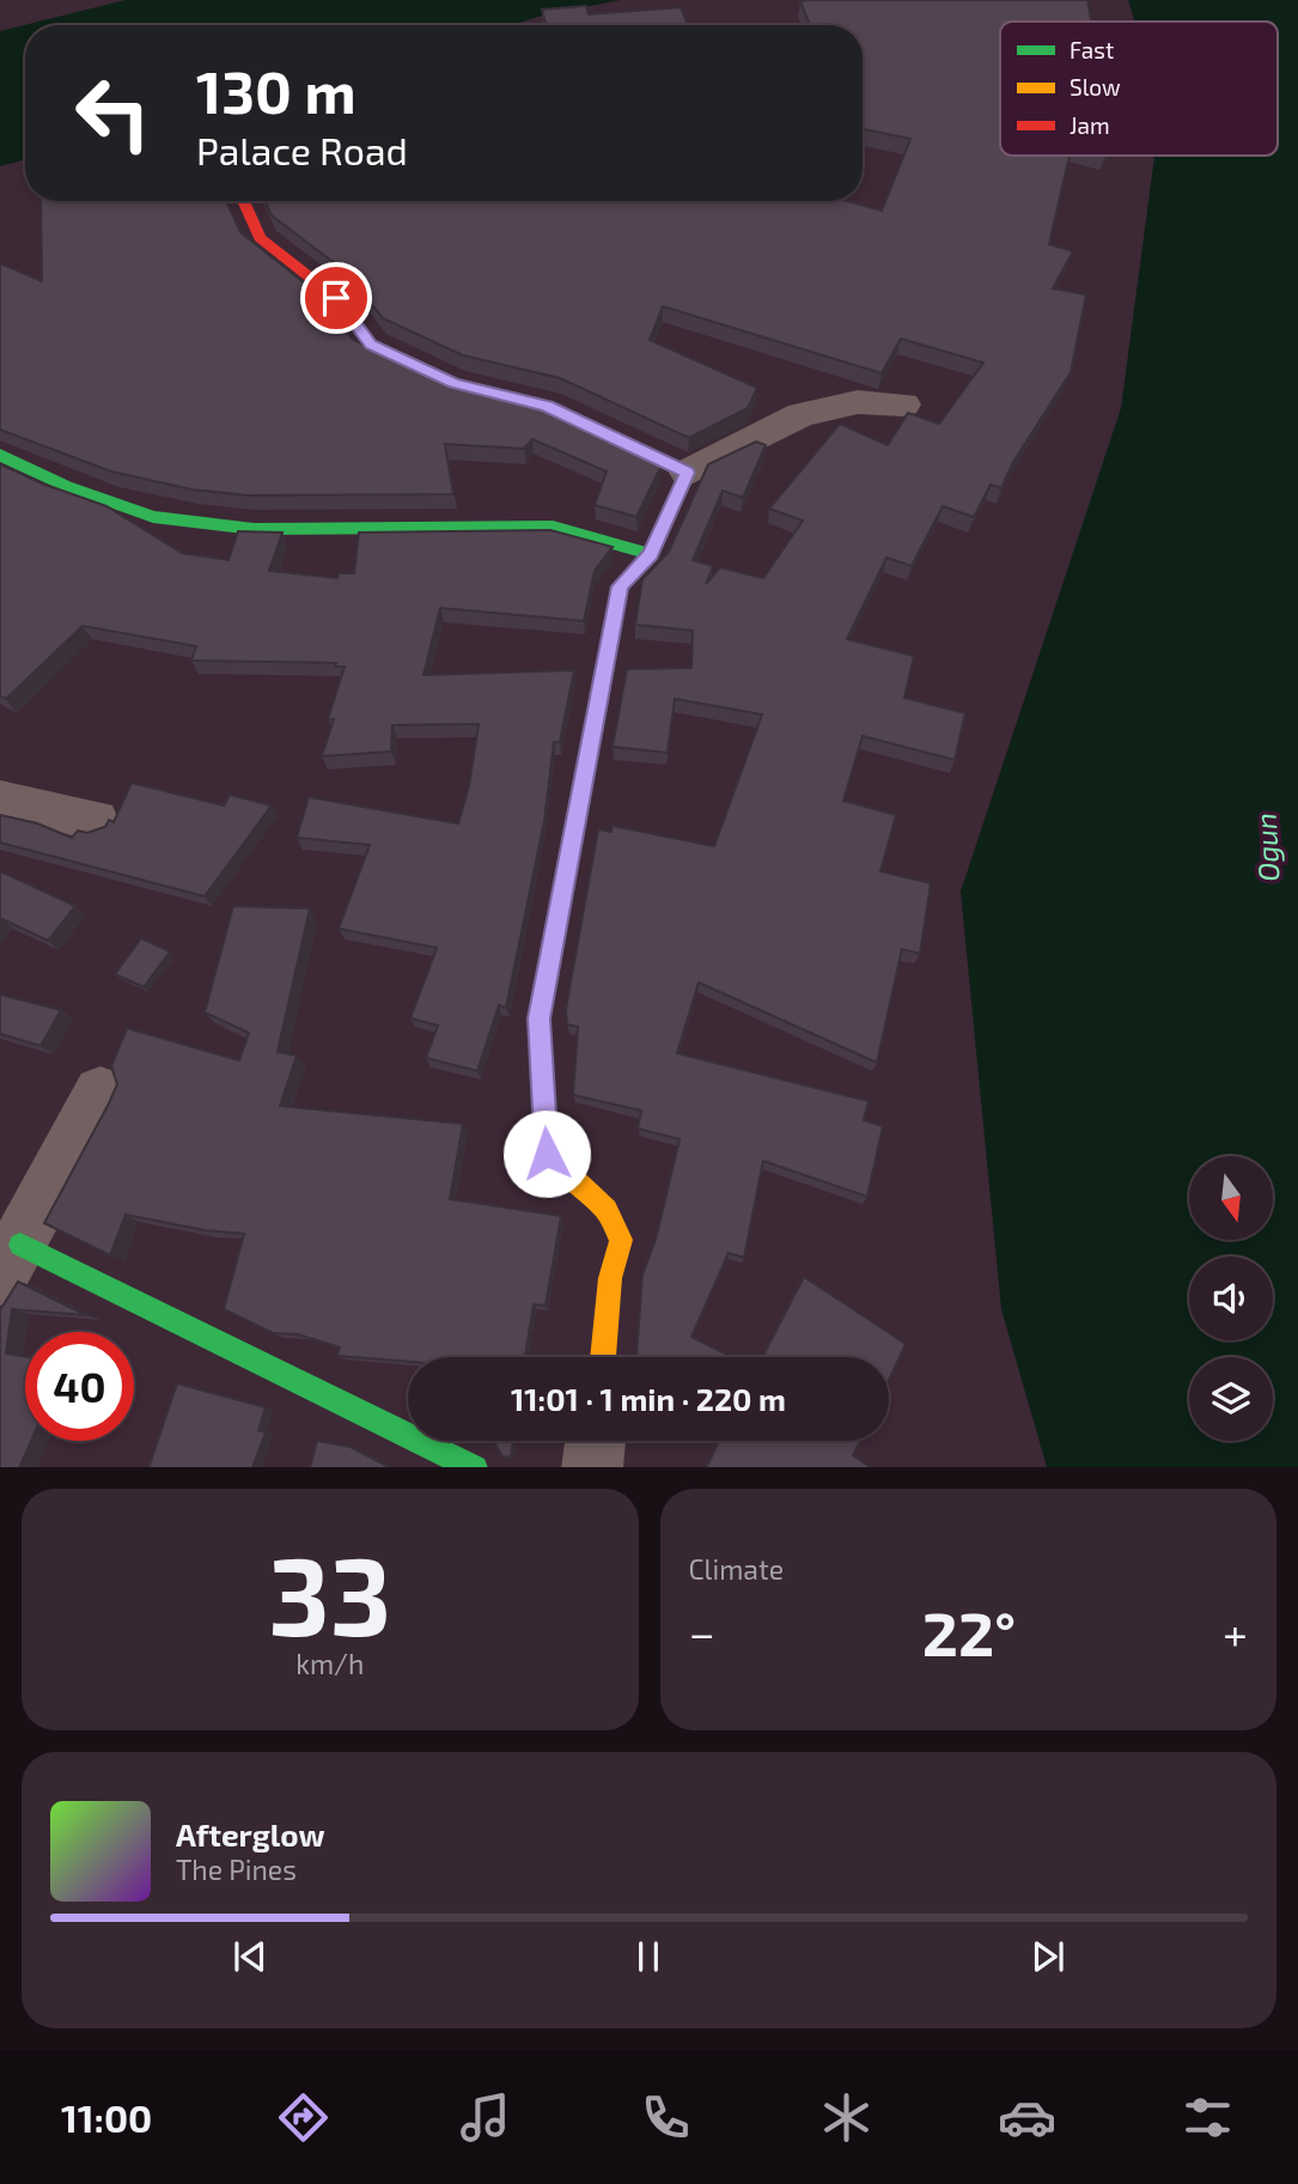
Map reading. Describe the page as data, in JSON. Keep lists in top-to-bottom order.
{
  "water": ["Ogun"],
  "legend": ["Fast", "Slow", "Jam"],
  "north": "bottom",
  "page": {
    "turn": ["130 m", "Palace Road"],
    "limit": "40",
    "trip": "11:01 · 1 min · 220 m",
    "tile": [
      ["33", "km/h"],
      "Climate"
    ],
    "heat": ["−", "22°", "+"],
    "song": ["Afterglow", "The Pines"],
    "tabs": "11:00"
  }
}
